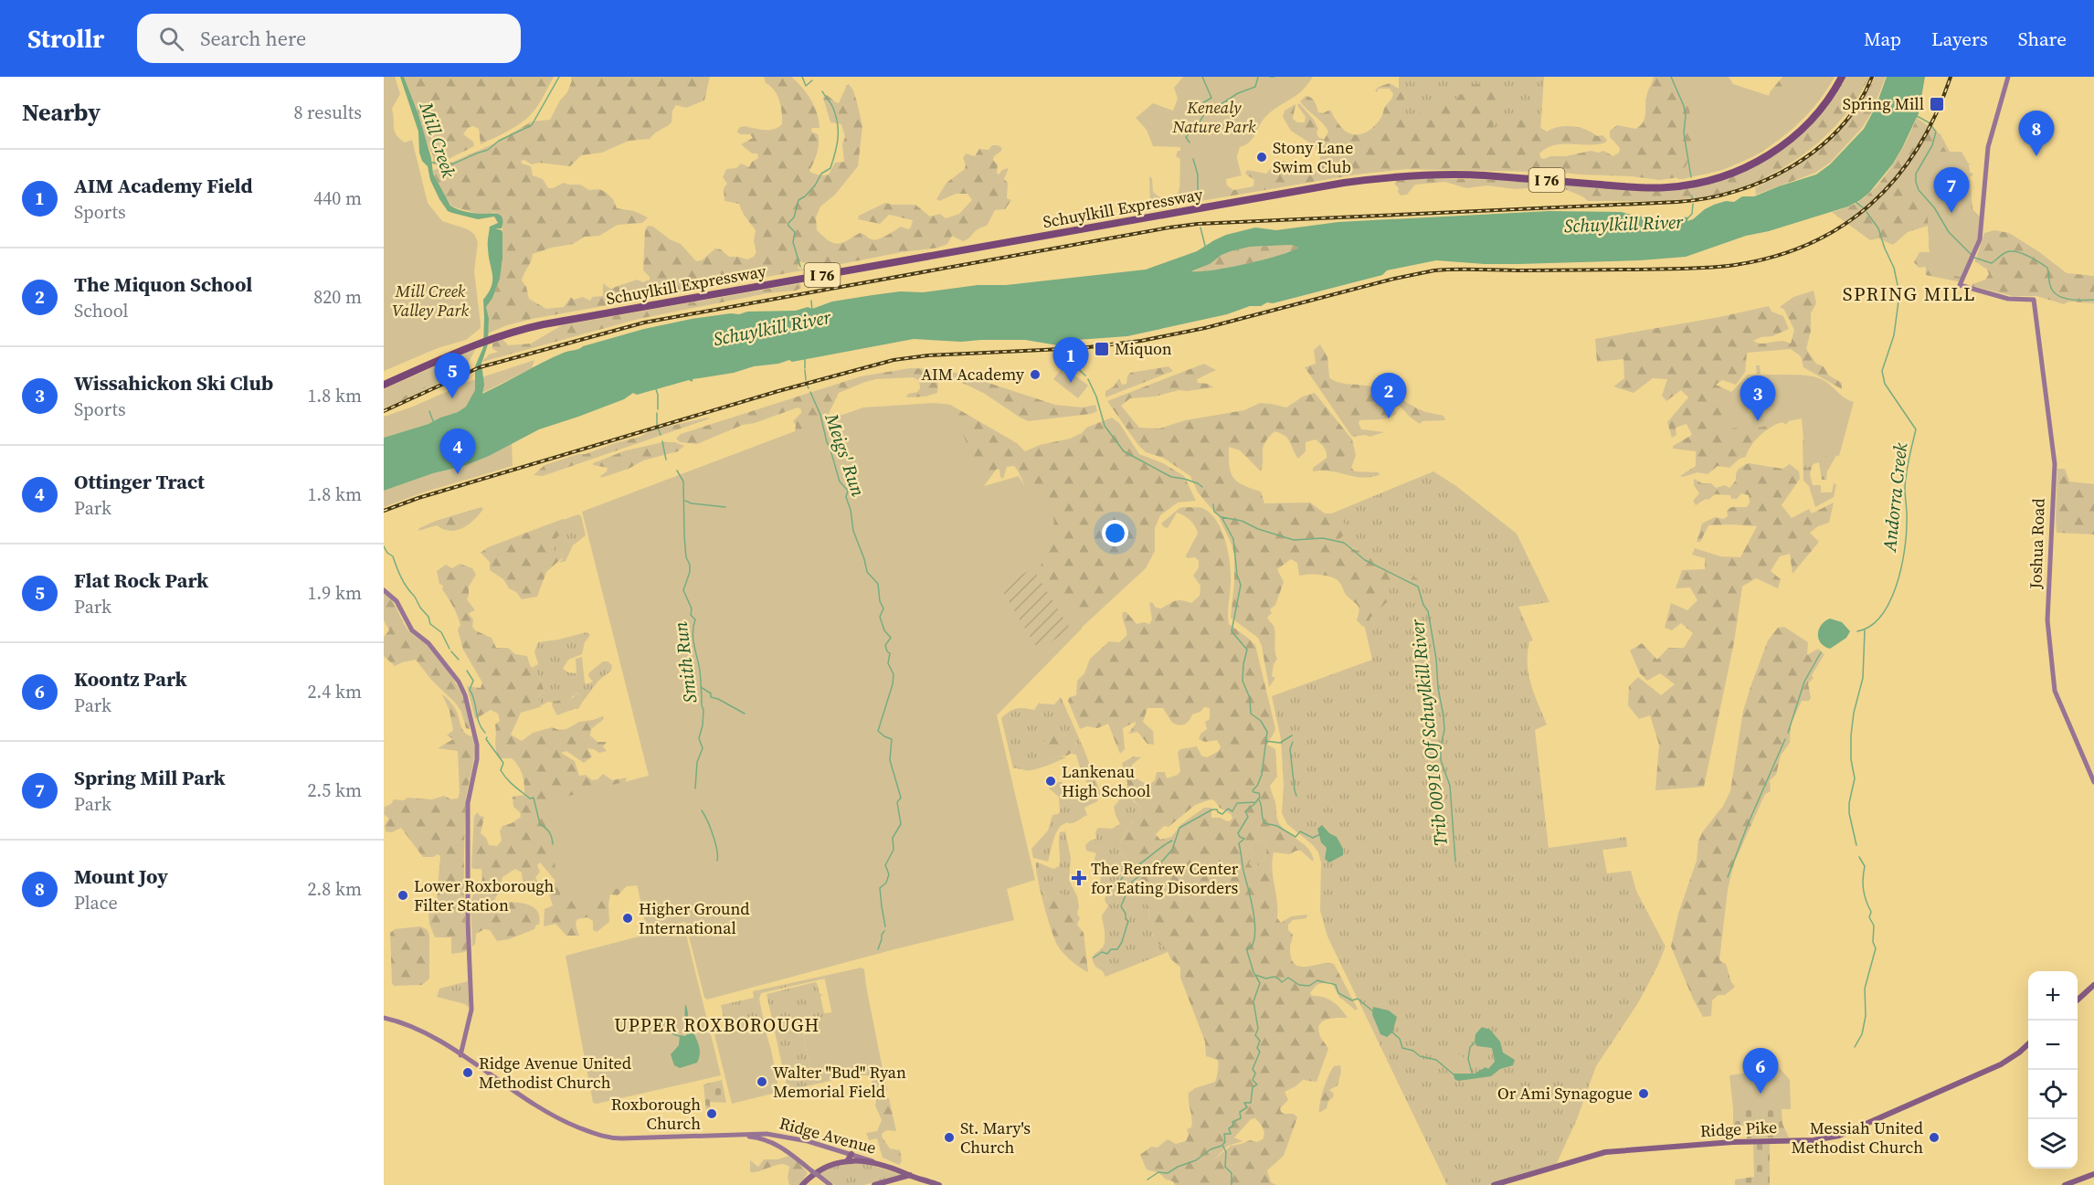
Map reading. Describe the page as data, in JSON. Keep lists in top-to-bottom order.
{
  "streets": {
    "highway": ["I 76", "Schuylkill Expressway"],
    "main road": ["Joshua Road", "Ridge Pike", "Ridge Avenue"]
  },
  "districts": ["SPRING MILL", "UPPER ROXBOROUGH"],
  "water": [
    "Mill Creek",
    "Schuylkill River",
    "Meigs' Run",
    "Andorra Creek",
    "Smith Run",
    "Trib 00918 Of Schuylkill River"
  ],
  "parks": ["Kenealy Nature Park", "Mill Creek Valley Park"],
  "places": {
    "transit": ["Spring Mill", "Miquon"],
    "other": [
      "Stony Lane Swim Club",
      "AIM Academy",
      "Lankenau High School",
      "Lower Roxborough Filter Station",
      "Higher Ground International",
      "Ridge Avenue United Methodist Church",
      "Walter \"Bud\" Ryan Memorial Field",
      "Or Ami Synagogue",
      "Roxborough Church",
      "St. Mary's Church",
      "Messiah United Methodist Church"
    ],
    "health": ["The Renfrew Center for Eating Disorders"]
  },
  "page": {
    "header": "Strollr",
    "search": "Search here",
    "nav": ["Map", "Layers", "Share"],
    "heading": ["Nearby", "8 results"],
    "pins": [
      "8",
      "7",
      "1",
      "5",
      "2",
      "3",
      "4",
      "6"
    ],
    "list": [
      {
        "mark": "1",
        "name": "AIM Academy Field",
        "note": "Sports",
        "value": "440 m"
      },
      {
        "mark": "2",
        "name": "The Miquon School",
        "note": "School",
        "value": "820 m"
      },
      {
        "mark": "3",
        "name": "Wissahickon Ski Club",
        "note": "Sports",
        "value": "1.8 km"
      },
      {
        "mark": "4",
        "name": "Ottinger Tract",
        "note": "Park",
        "value": "1.8 km"
      },
      {
        "mark": "5",
        "name": "Flat Rock Park",
        "note": "Park",
        "value": "1.9 km"
      },
      {
        "mark": "6",
        "name": "Koontz Park",
        "note": "Park",
        "value": "2.4 km"
      },
      {
        "mark": "7",
        "name": "Spring Mill Park",
        "note": "Park",
        "value": "2.5 km"
      },
      {
        "mark": "8",
        "name": "Mount Joy",
        "note": "Place",
        "value": "2.8 km"
      }
    ],
    "map_buttons": ["+", "−"]
  }
}
